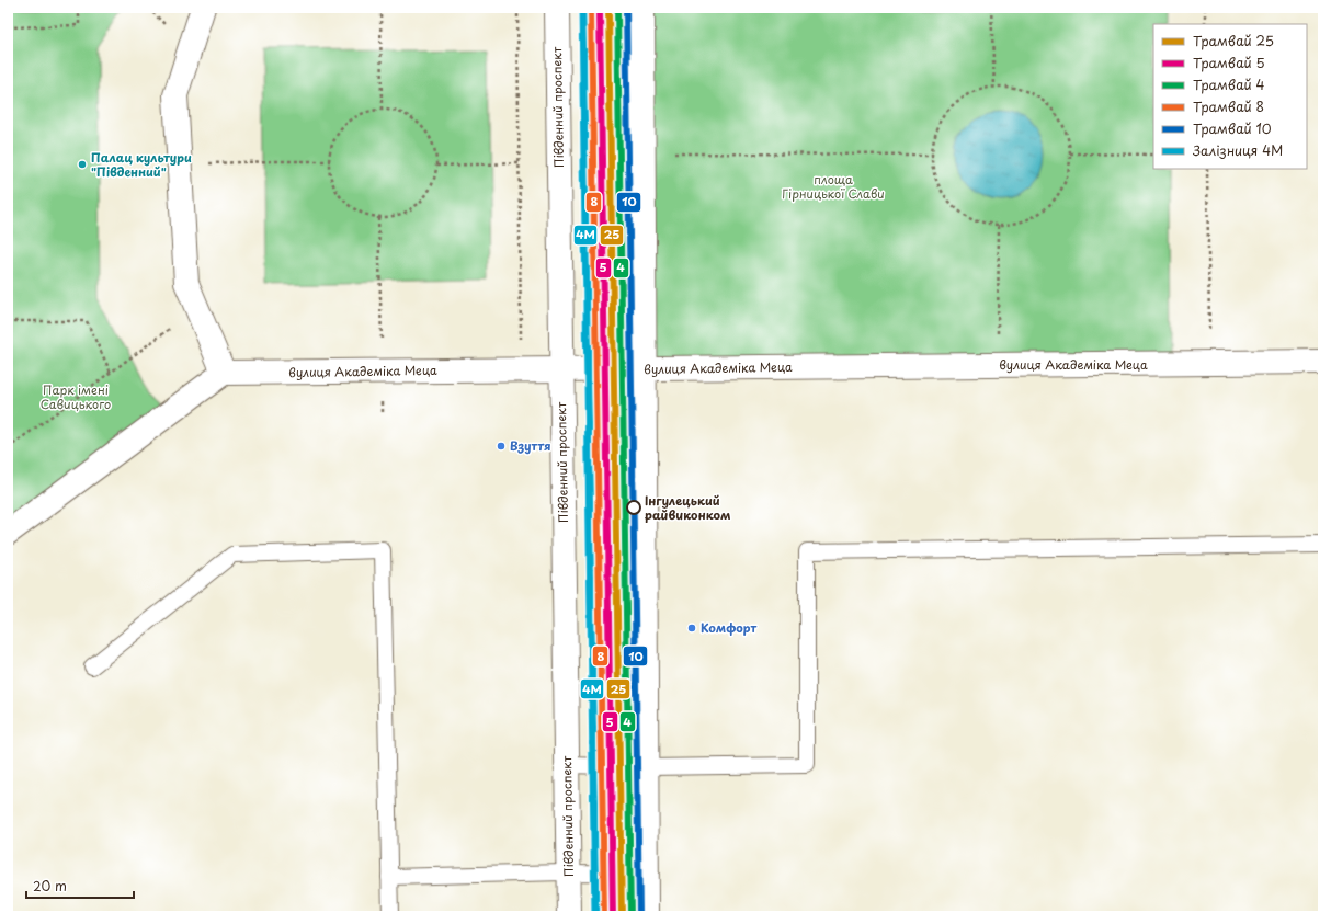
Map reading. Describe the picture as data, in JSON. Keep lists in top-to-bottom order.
{
  "streets": {
    "main road": ["Південний проспект", "вулиця Академіка Меца"]
  },
  "crossings": [
    ["Південний проспект", "вулиця Академіка Меца"]
  ],
  "parks": ["площа Гірницької Слави", "Парк імені Савицького"],
  "places": [
    "Палац культури \"Південний\"",
    "Взуття",
    "Інгулецький райвиконком",
    "Комфорт"
  ],
  "lines": [
    "tram line 25",
    "tram line 5",
    "tram line 4",
    "tram line 8",
    "tram line 10",
    "rail line 4М"
  ],
  "legend": [
    "Трамвай 25",
    "Трамвай 5",
    "Трамвай 4",
    "Трамвай 8",
    "Трамвай 10",
    "Залізниця 4М"
  ],
  "scale_bar": "20 m"
}
